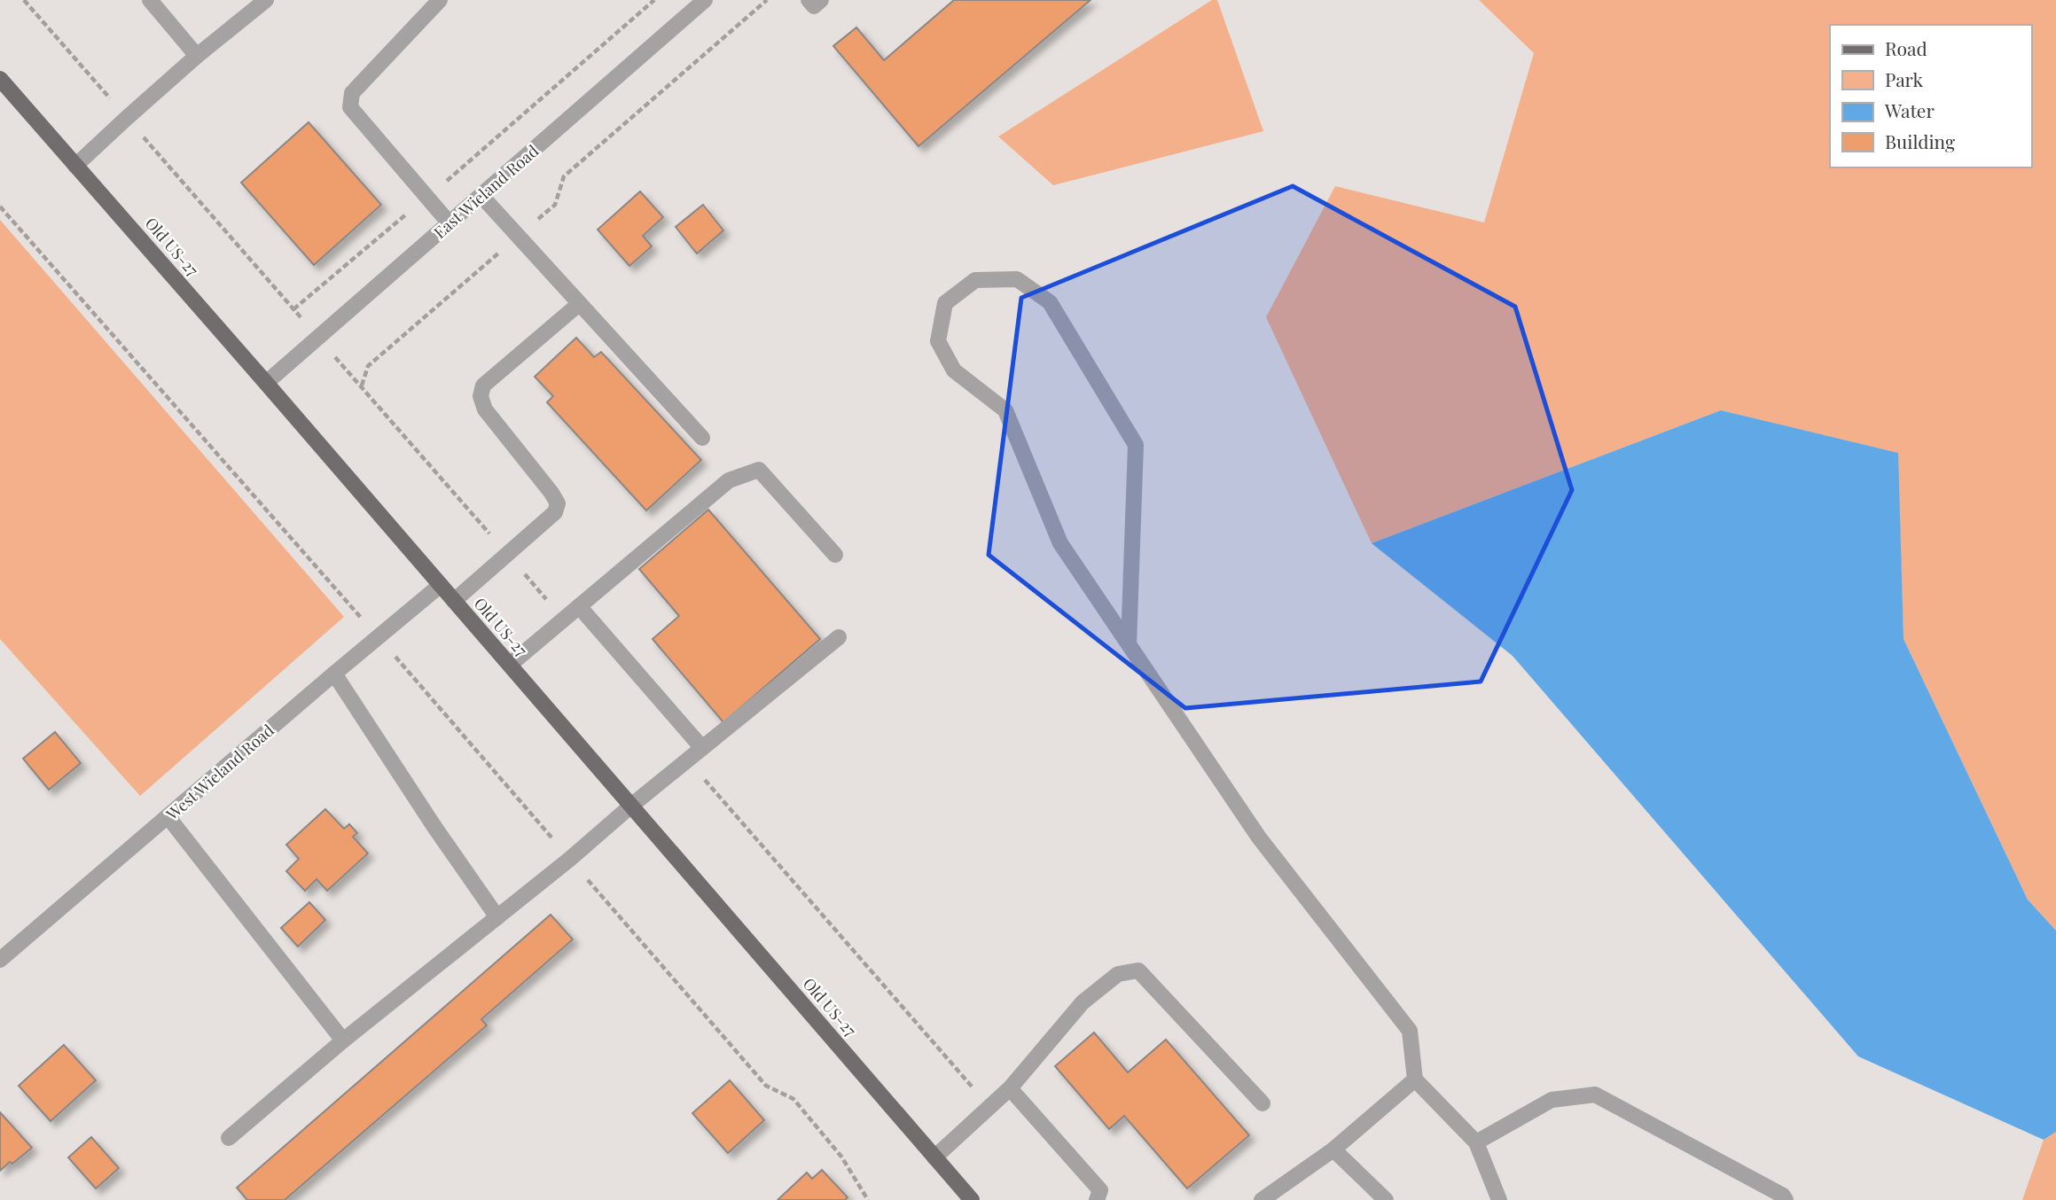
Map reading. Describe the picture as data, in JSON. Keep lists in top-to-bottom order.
{
  "streets": {
    "main road": ["Old US-27"],
    "street": ["East Wieland Road", "West Wieland Road"]
  },
  "crossings": [
    ["East Wieland Road", "Old US-27"],
    ["Old US-27", "West Wieland Road"]
  ],
  "legend": [
    "Road",
    "Park",
    "Water",
    "Building"
  ]
}
